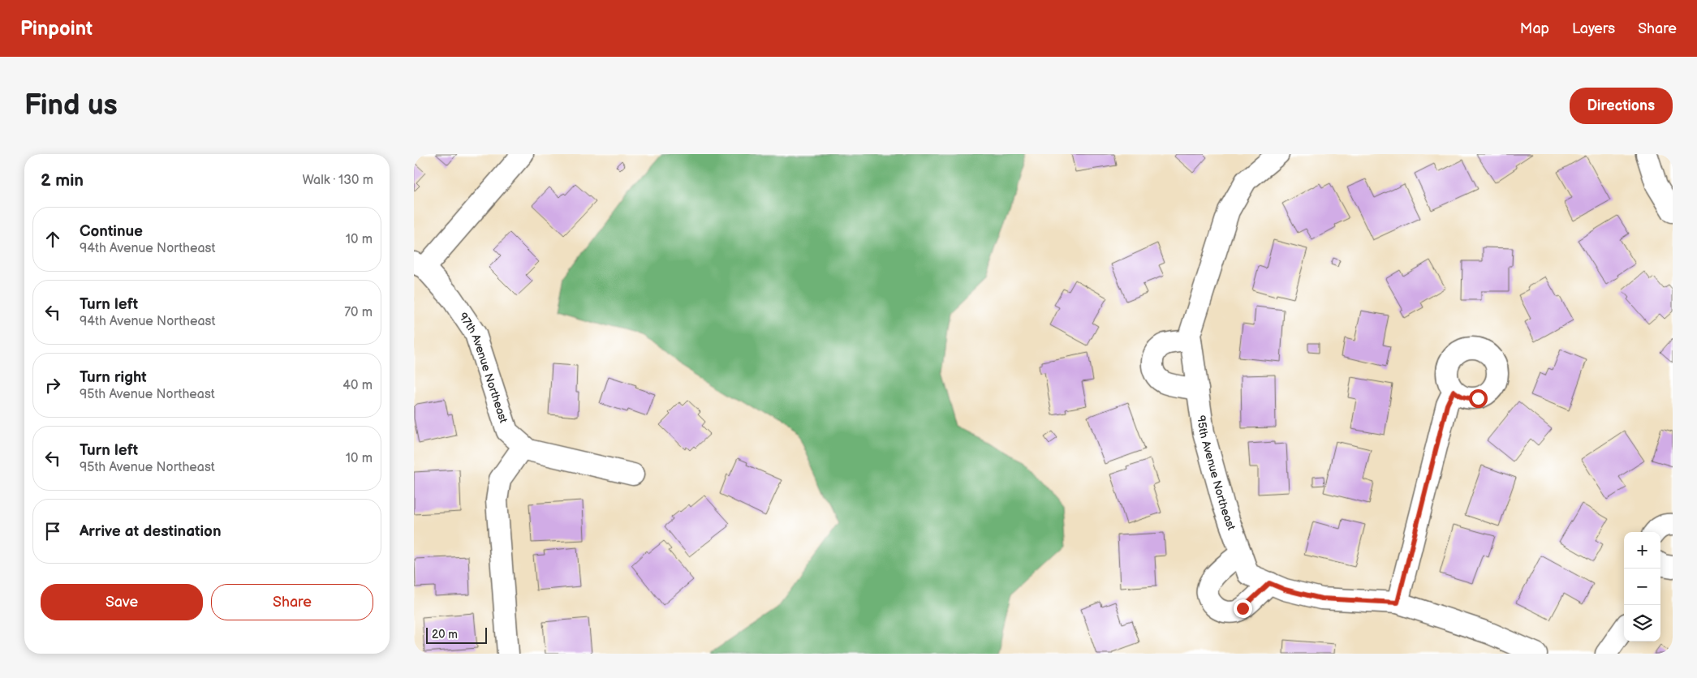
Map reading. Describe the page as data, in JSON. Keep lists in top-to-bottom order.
{
  "streets": {
    "street": ["97th Avenue Northeast", "95th Avenue Northeast"]
  },
  "scale_bar": "20 m",
  "page": {
    "header": "Pinpoint",
    "nav": ["Map", "Layers", "Share"],
    "buttons": [
      "Directions",
      ["Save", "Share"]
    ],
    "title": "Find us",
    "heading": ["2 min", "Walk · 130 m"],
    "list": [
      ["Continue", "94th Avenue Northeast", "10 m"],
      ["Turn left", "94th Avenue Northeast", "70 m"],
      ["Turn right", "95th Avenue Northeast", "40 m"],
      ["Turn left", "95th Avenue Northeast", "10 m"],
      "Arrive at destination"
    ],
    "map_buttons": ["+", "−"],
    "scale": "20 m"
  }
}
